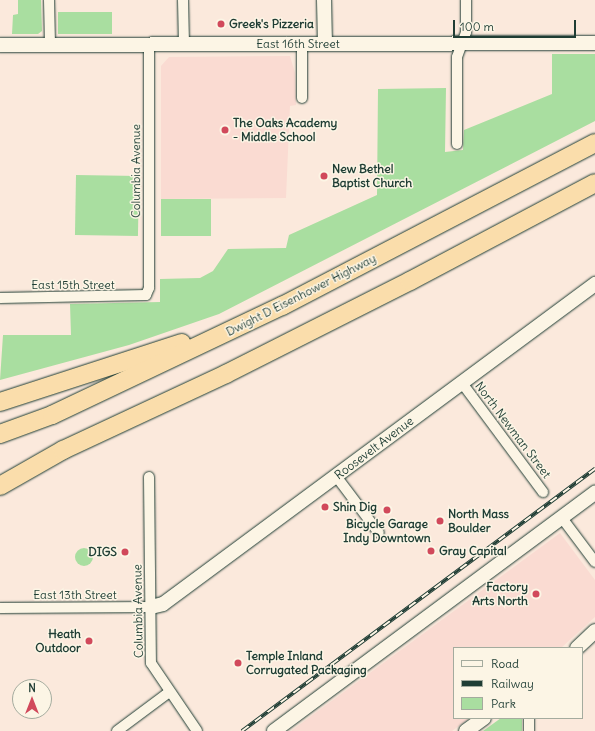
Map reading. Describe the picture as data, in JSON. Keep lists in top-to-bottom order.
{
  "streets": {
    "highway": ["Dwight D Eisenhower Highway"],
    "street": [
      "East 16th Street",
      "Columbia Avenue",
      "East 15th Street",
      "North Newman Street",
      "Roosevelt Avenue",
      "East 13th Street"
    ]
  },
  "crossings": [
    ["East 16th Street", "Columbia Avenue"],
    ["Columbia Avenue", "East 15th Street"],
    ["Columbia Avenue", "Roosevelt Avenue"],
    ["Columbia Avenue", "East 13th Street"],
    ["North Newman Street", "Roosevelt Avenue"],
    ["Roosevelt Avenue", "East 13th Street"]
  ],
  "places": [
    "Greek's Pizzeria",
    "The Oaks Academy - Middle School",
    "New Bethel Baptist Church",
    "Shin Dig",
    "Bicycle Garage Indy Downtown",
    "North Mass Boulder",
    "Gray Capital",
    "DIGS",
    "Factory Arts North",
    "Heath Outdoor",
    "Temple Inland Corrugated Packaging"
  ],
  "legend": ["Road", "Railway", "Park"],
  "scale_bar": "100 m",
  "north": "top"
}
